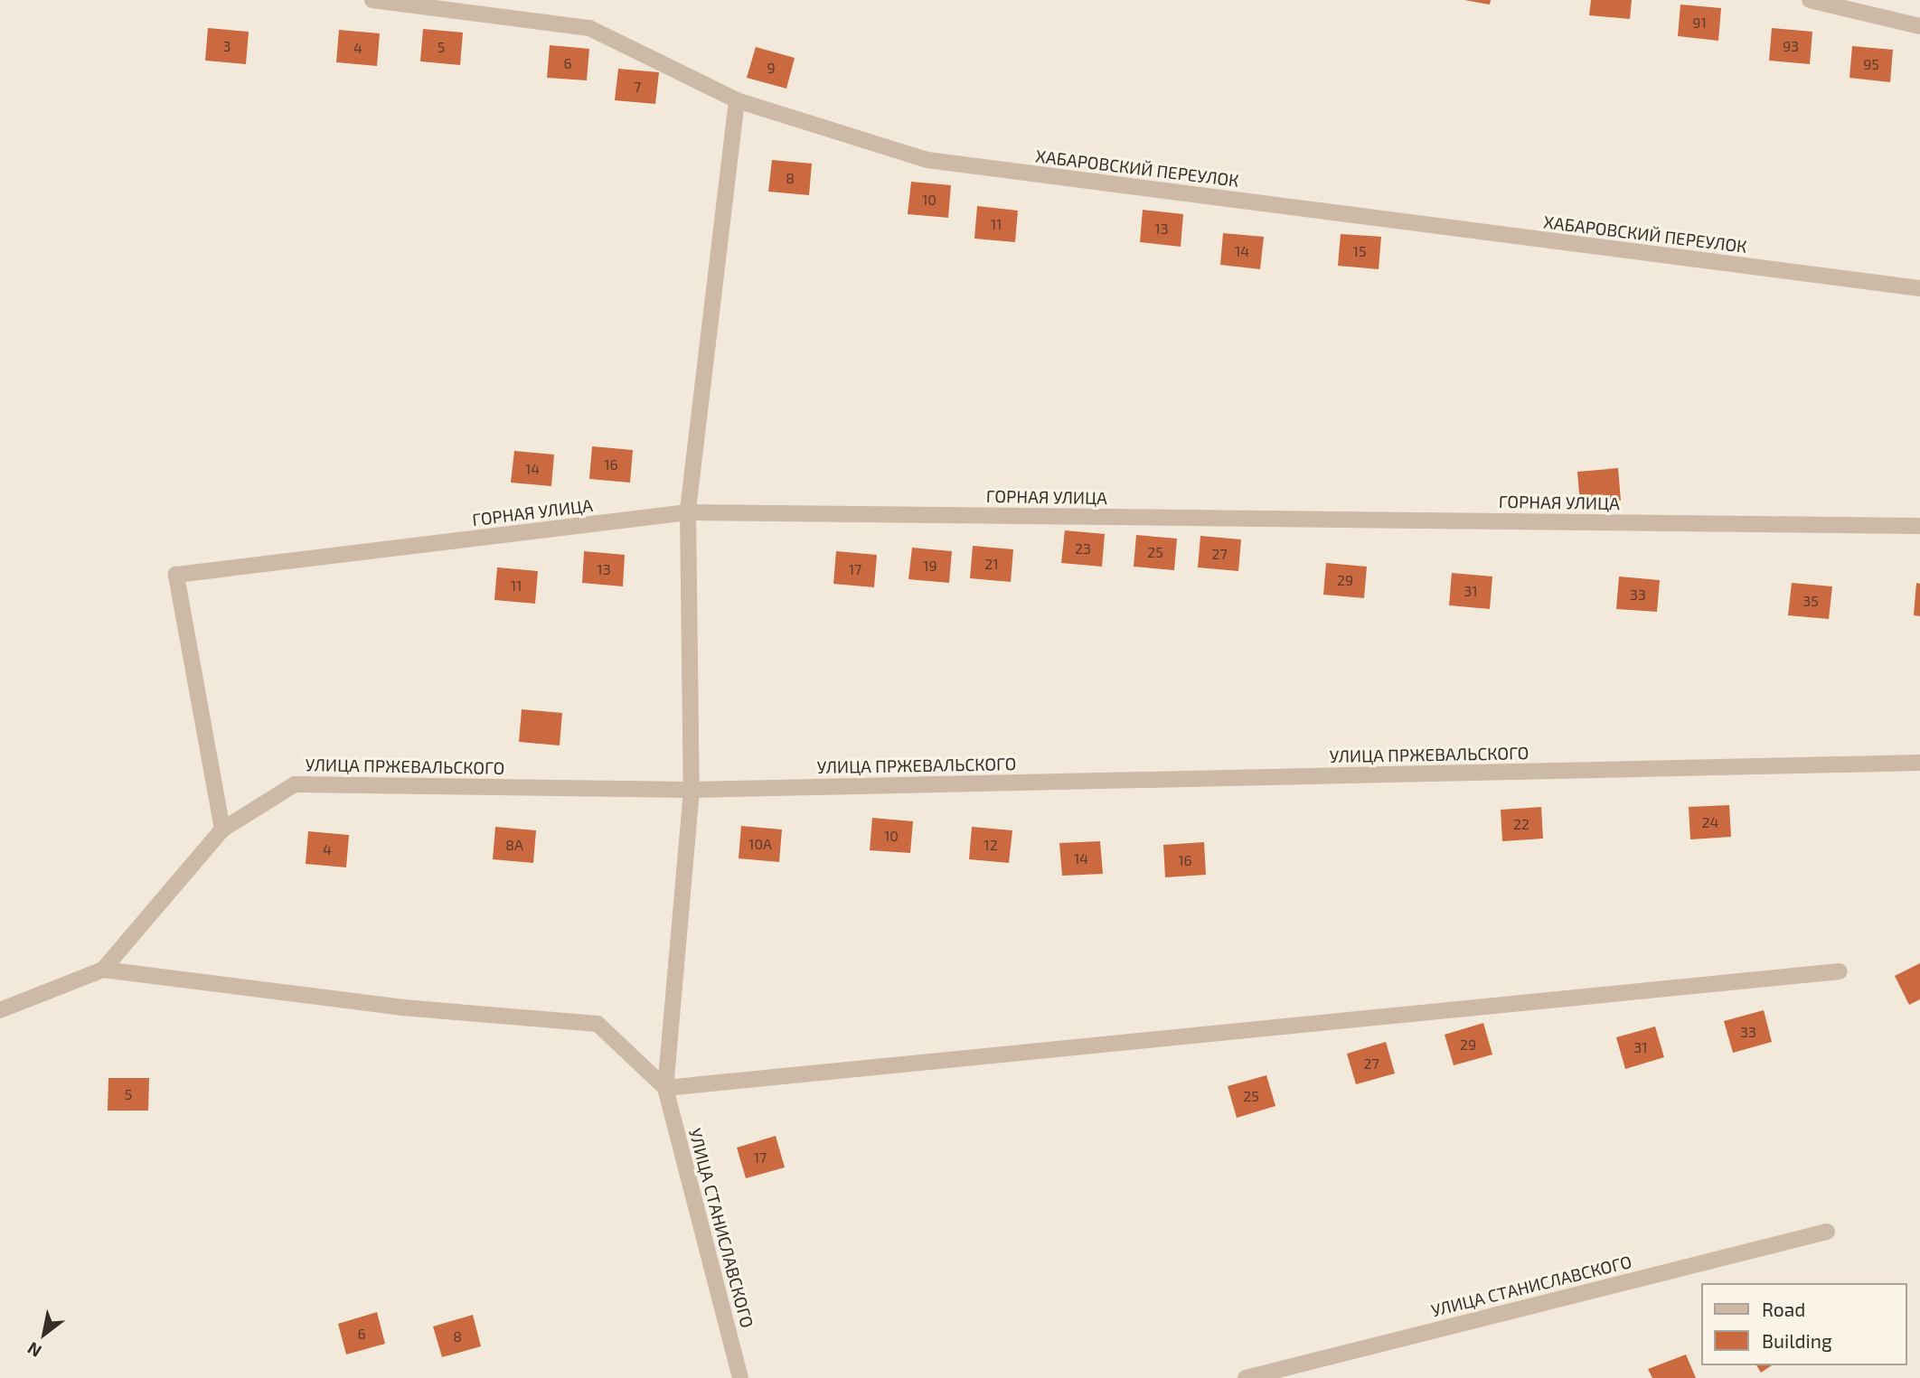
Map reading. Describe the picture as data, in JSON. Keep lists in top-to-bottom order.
{
  "streets": {
    "street": [
      "ХАБАРОВСКИЙ ПЕРЕУЛОК",
      "ГОРНАЯ УЛИЦА",
      "УЛИЦА ПРЖЕВАЛЬСКОГО",
      "УЛИЦА СТАНИСЛАВСКОГО"
    ]
  },
  "crossings": [
    ["ГОРНАЯ УЛИЦА", "УЛИЦА ПРЖЕВАЛЬСКОГО"]
  ],
  "house_numbers": [
    "91",
    "3",
    "93",
    "5",
    "4",
    "6",
    "95",
    "9",
    "7",
    "8",
    "10",
    "11",
    "13",
    "14",
    "15",
    "16",
    "14",
    "23",
    "25",
    "27",
    "21",
    "19",
    "13",
    "17",
    "29",
    "11",
    "31",
    "33",
    "35",
    "24",
    "22",
    "10",
    "10А",
    "8А",
    "12",
    "4",
    "14",
    "16",
    "33",
    "29",
    "31",
    "27",
    "5",
    "25",
    "17",
    "6",
    "8"
  ],
  "legend": ["Road", "Building"],
  "north": "bottom left"
}
